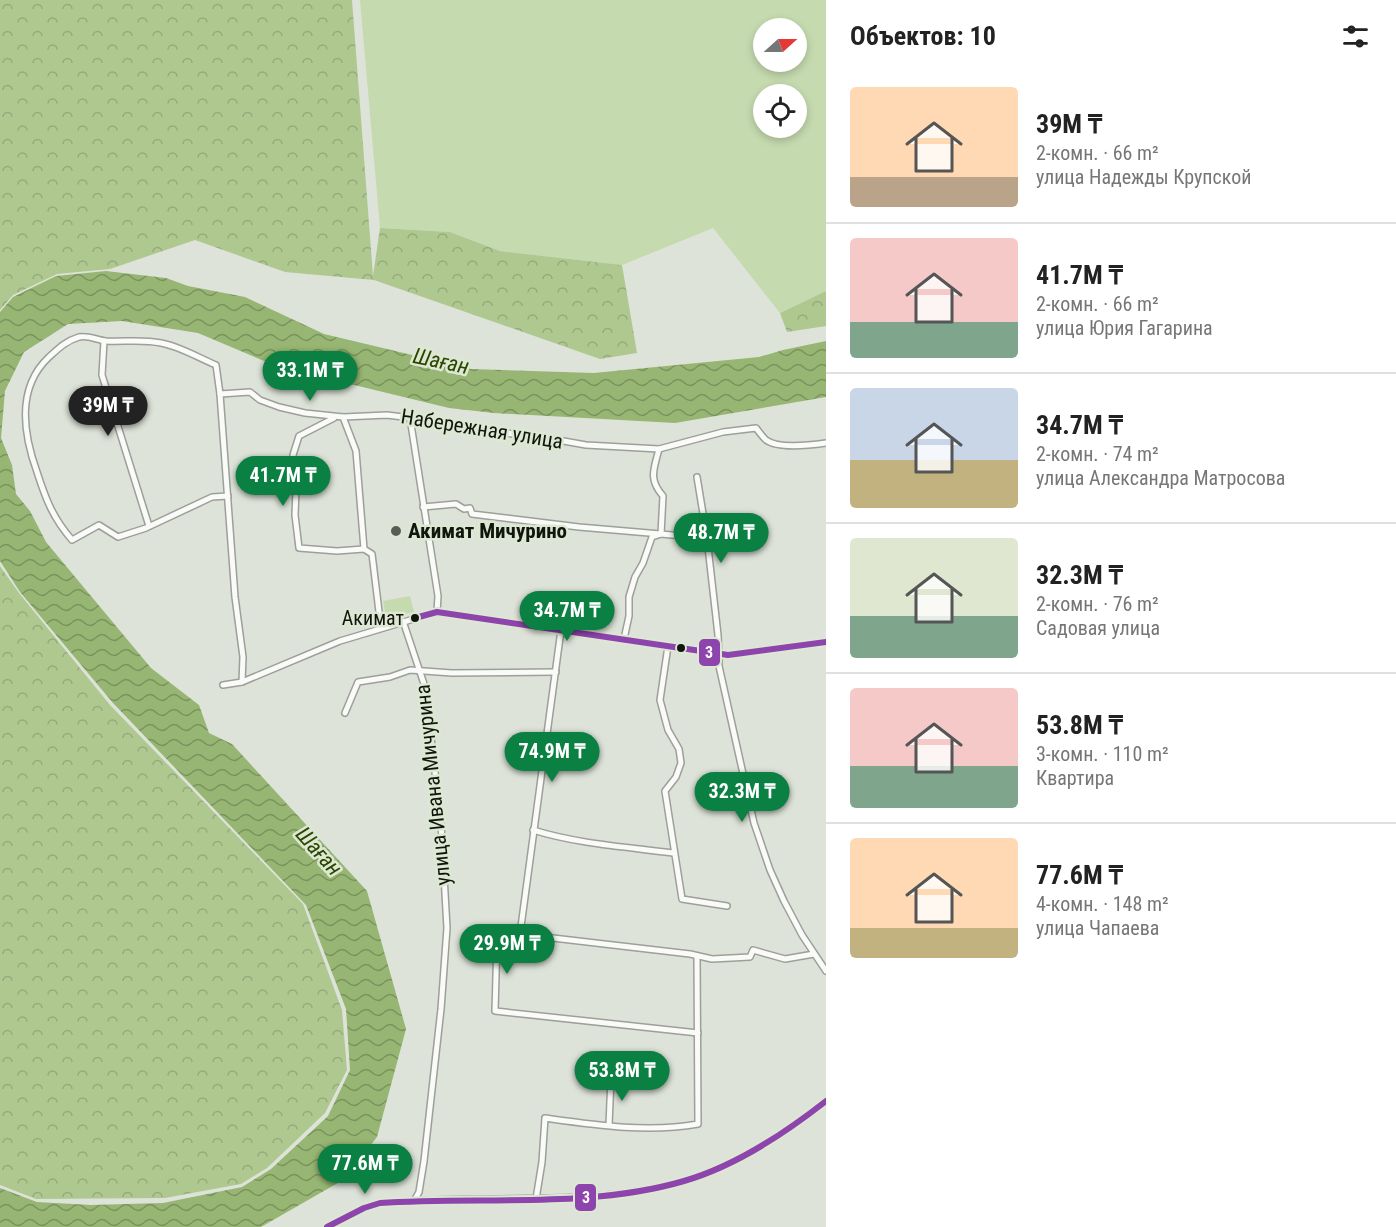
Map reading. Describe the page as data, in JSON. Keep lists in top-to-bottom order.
{
  "streets": {
    "street": ["Набережная улица", "улица Ивана Мичурина"]
  },
  "water": ["Шаған"],
  "places": ["Акимат Мичурино", "Акимат"],
  "lines": ["transit line 3"],
  "north": "right",
  "page": {
    "heading": "Объектов: 10",
    "list": [
      {
        "name": "39M ₸",
        "note": "2-комн. · 66 m² · улица Надежды Крупской"
      },
      {
        "name": "41.7M ₸",
        "note": "2-комн. · 66 m² · улица Юрия Гагарина"
      },
      {
        "name": "34.7M ₸",
        "note": "2-комн. · 74 m² · улица Александра Матросова"
      },
      {
        "name": "32.3M ₸",
        "note": "2-комн. · 76 m² · Садовая улица"
      },
      {
        "name": "53.8M ₸",
        "note": "3-комн. · 110 m² · Квартира"
      },
      {
        "name": "77.6M ₸",
        "note": "4-комн. · 148 m² · улица Чапаева"
      }
    ],
    "price": [
      "33.1M ₸",
      "39M ₸",
      "41.7M ₸",
      "48.7M ₸",
      "34.7M ₸",
      "74.9M ₸",
      "32.3M ₸",
      "29.9M ₸",
      "53.8M ₸",
      "77.6M ₸"
    ]
  }
}
